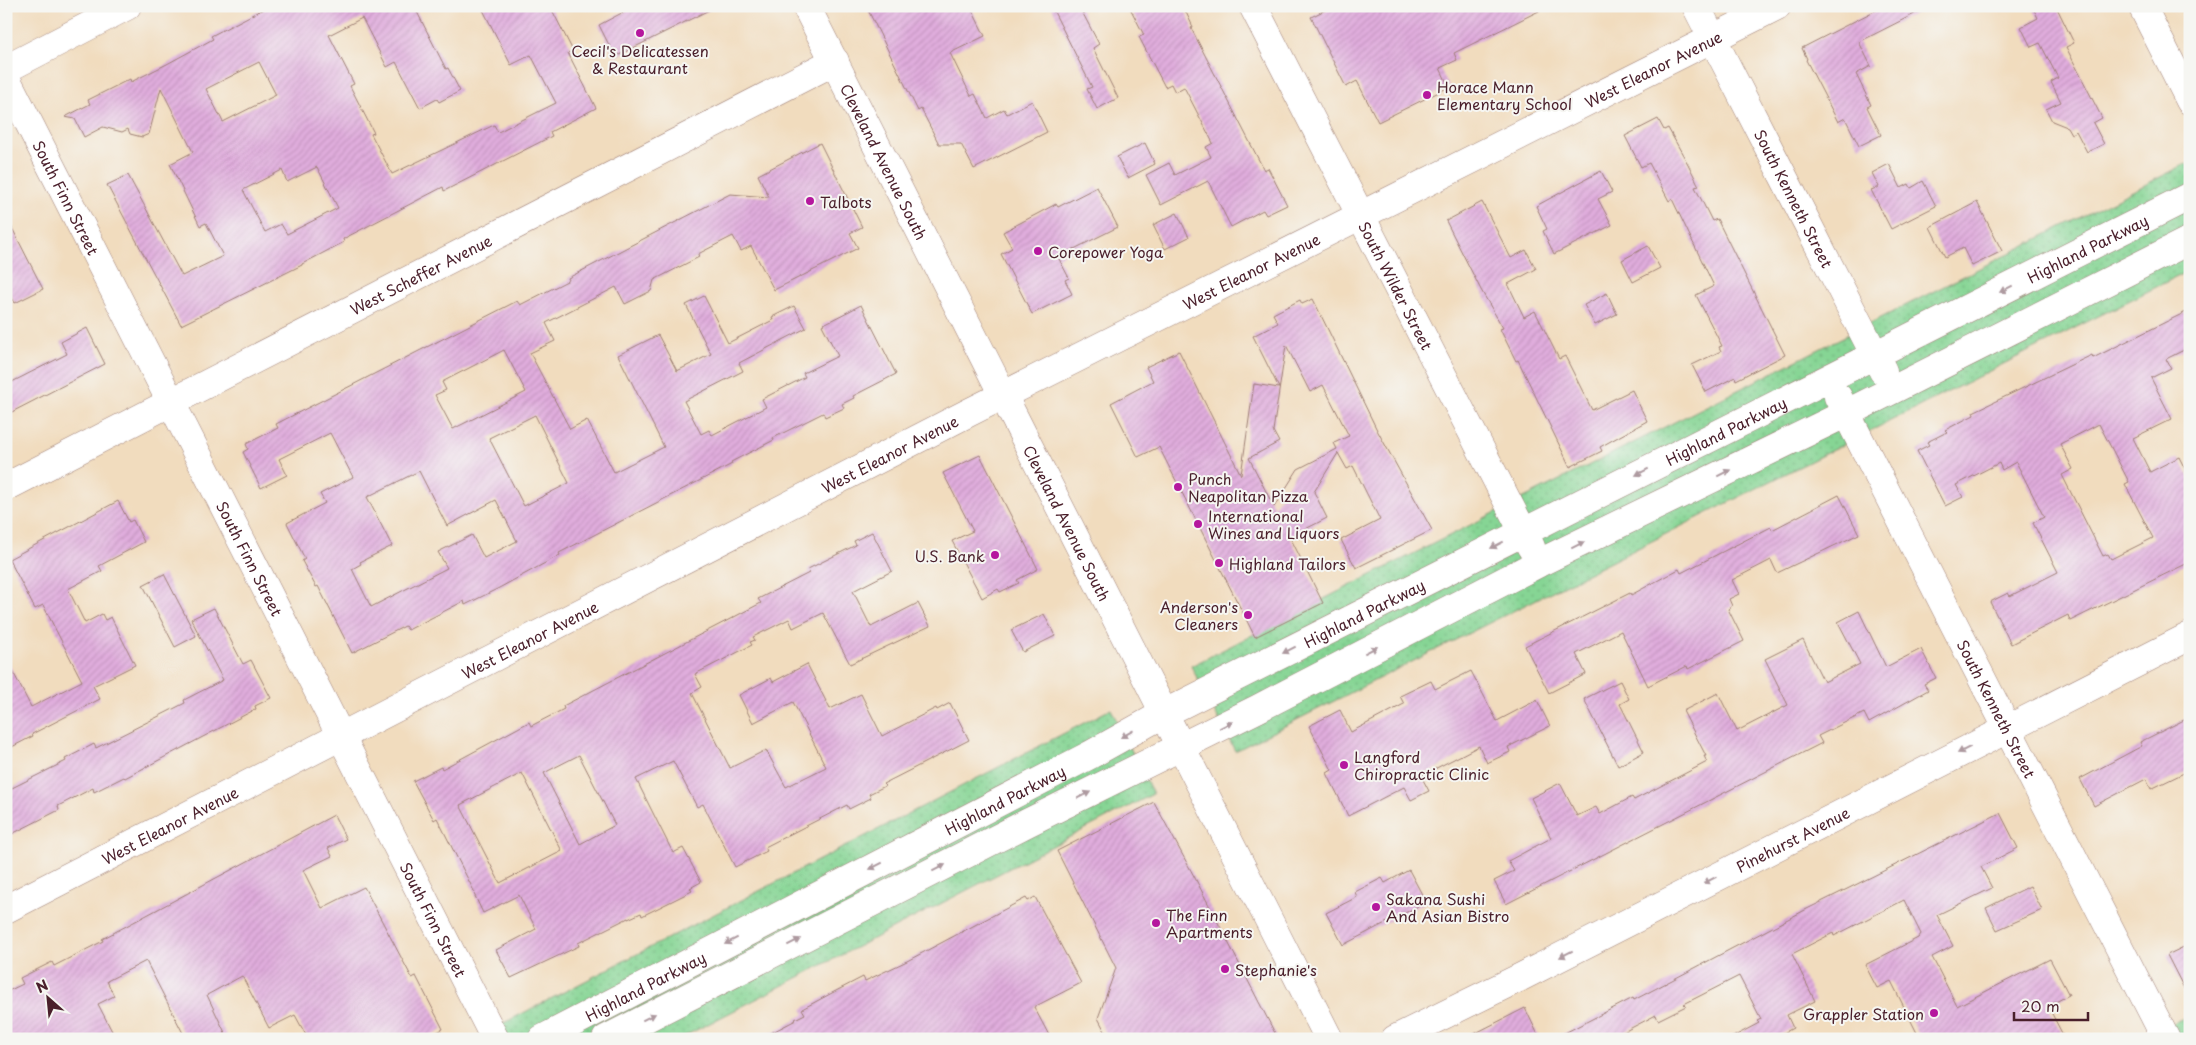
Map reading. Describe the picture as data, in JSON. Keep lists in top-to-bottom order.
{
  "streets": {
    "street": [
      "West Eleanor Avenue",
      "Cleveland Avenue South",
      "South Finn Street",
      "South Kenneth Street",
      "Highland Parkway",
      "West Scheffer Avenue",
      "South Wilder Street",
      "Pinehurst Avenue"
    ]
  },
  "crossings": [
    ["West Eleanor Avenue", "Cleveland Avenue South"],
    ["West Eleanor Avenue", "South Finn Street"],
    ["West Eleanor Avenue", "South Kenneth Street"],
    ["West Eleanor Avenue", "South Wilder Street"],
    ["Cleveland Avenue South", "Highland Parkway"],
    ["Cleveland Avenue South", "West Scheffer Avenue"],
    ["South Finn Street", "West Scheffer Avenue"],
    ["South Kenneth Street", "Highland Parkway"],
    ["South Kenneth Street", "Pinehurst Avenue"],
    ["Highland Parkway", "South Wilder Street"]
  ],
  "one_way": ["Pinehurst Avenue"],
  "places": [
    "Cecil's Delicatessen & Restaurant",
    "Horace Mann Elementary School",
    "Talbots",
    "Corepower Yoga",
    "Punch Neapolitan Pizza",
    "International Wines and Liquors",
    "U.S. Bank",
    "Highland Tailors",
    "Anderson's Cleaners",
    "Langford Chiropractic Clinic",
    "Sakana Sushi And Asian Bistro",
    "The Finn Apartments",
    "Stephanie's",
    "Grappler Station"
  ],
  "scale_bar": "20 m",
  "north": "top left"
}
